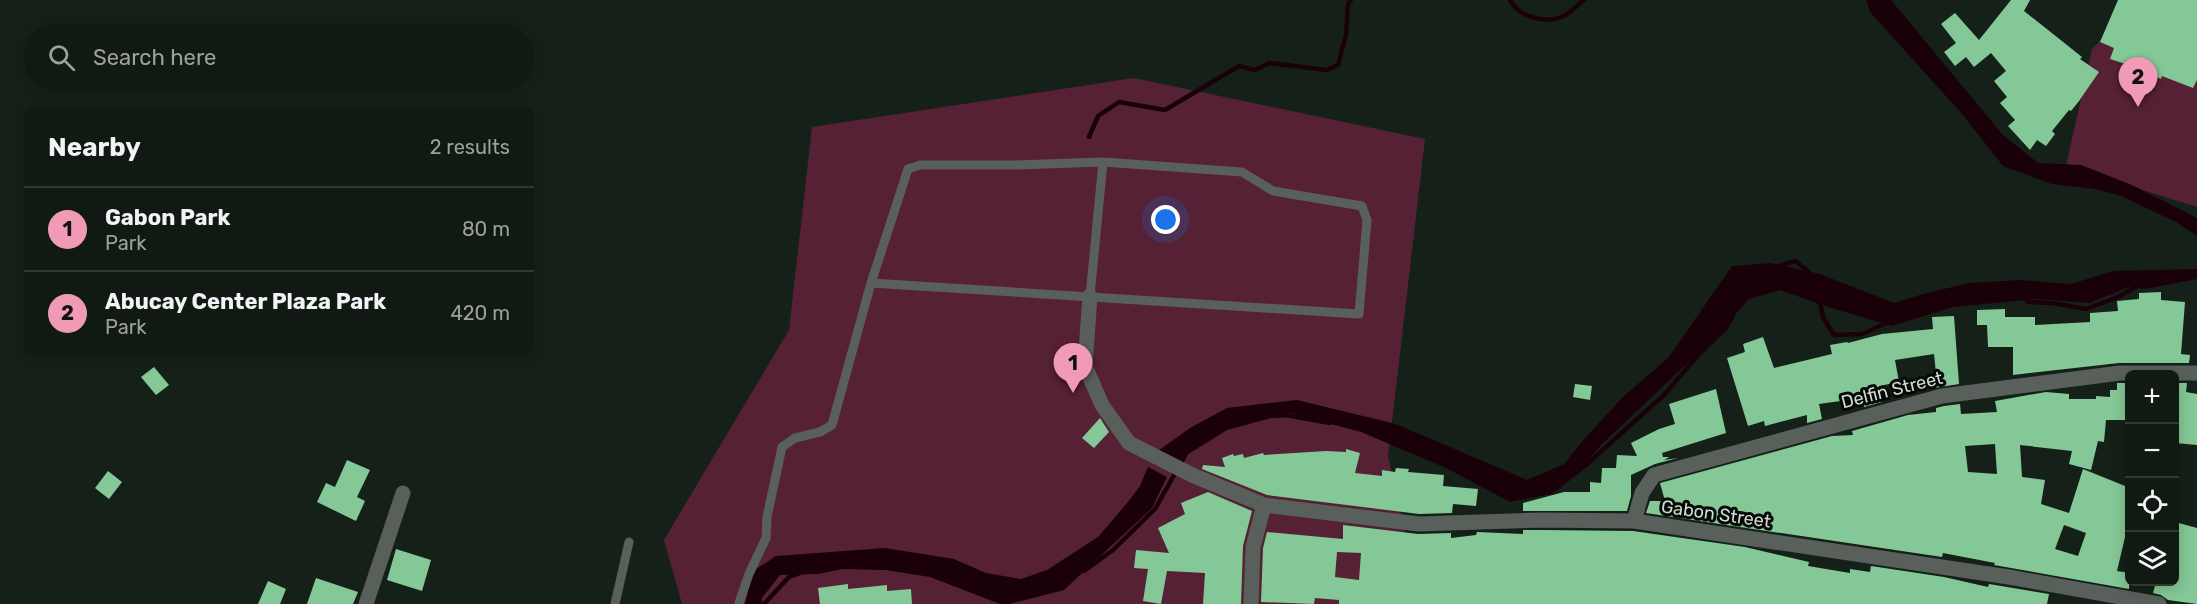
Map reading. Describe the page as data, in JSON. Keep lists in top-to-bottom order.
{
  "streets": {
    "street": ["Delfin Street", "Gabon Street"]
  },
  "crossings": [
    ["Delfin Street", "Gabon Street"]
  ],
  "page": {
    "search": "Search here",
    "pins": ["2", "1"],
    "heading": ["Nearby", "2 results"],
    "list": [
      {
        "mark": "1",
        "name": "Gabon Park",
        "note": "Park",
        "value": "80 m"
      },
      {
        "mark": "2",
        "name": "Abucay Center Plaza Park",
        "note": "Park",
        "value": "420 m"
      }
    ],
    "map_buttons": ["+", "−"]
  }
}
